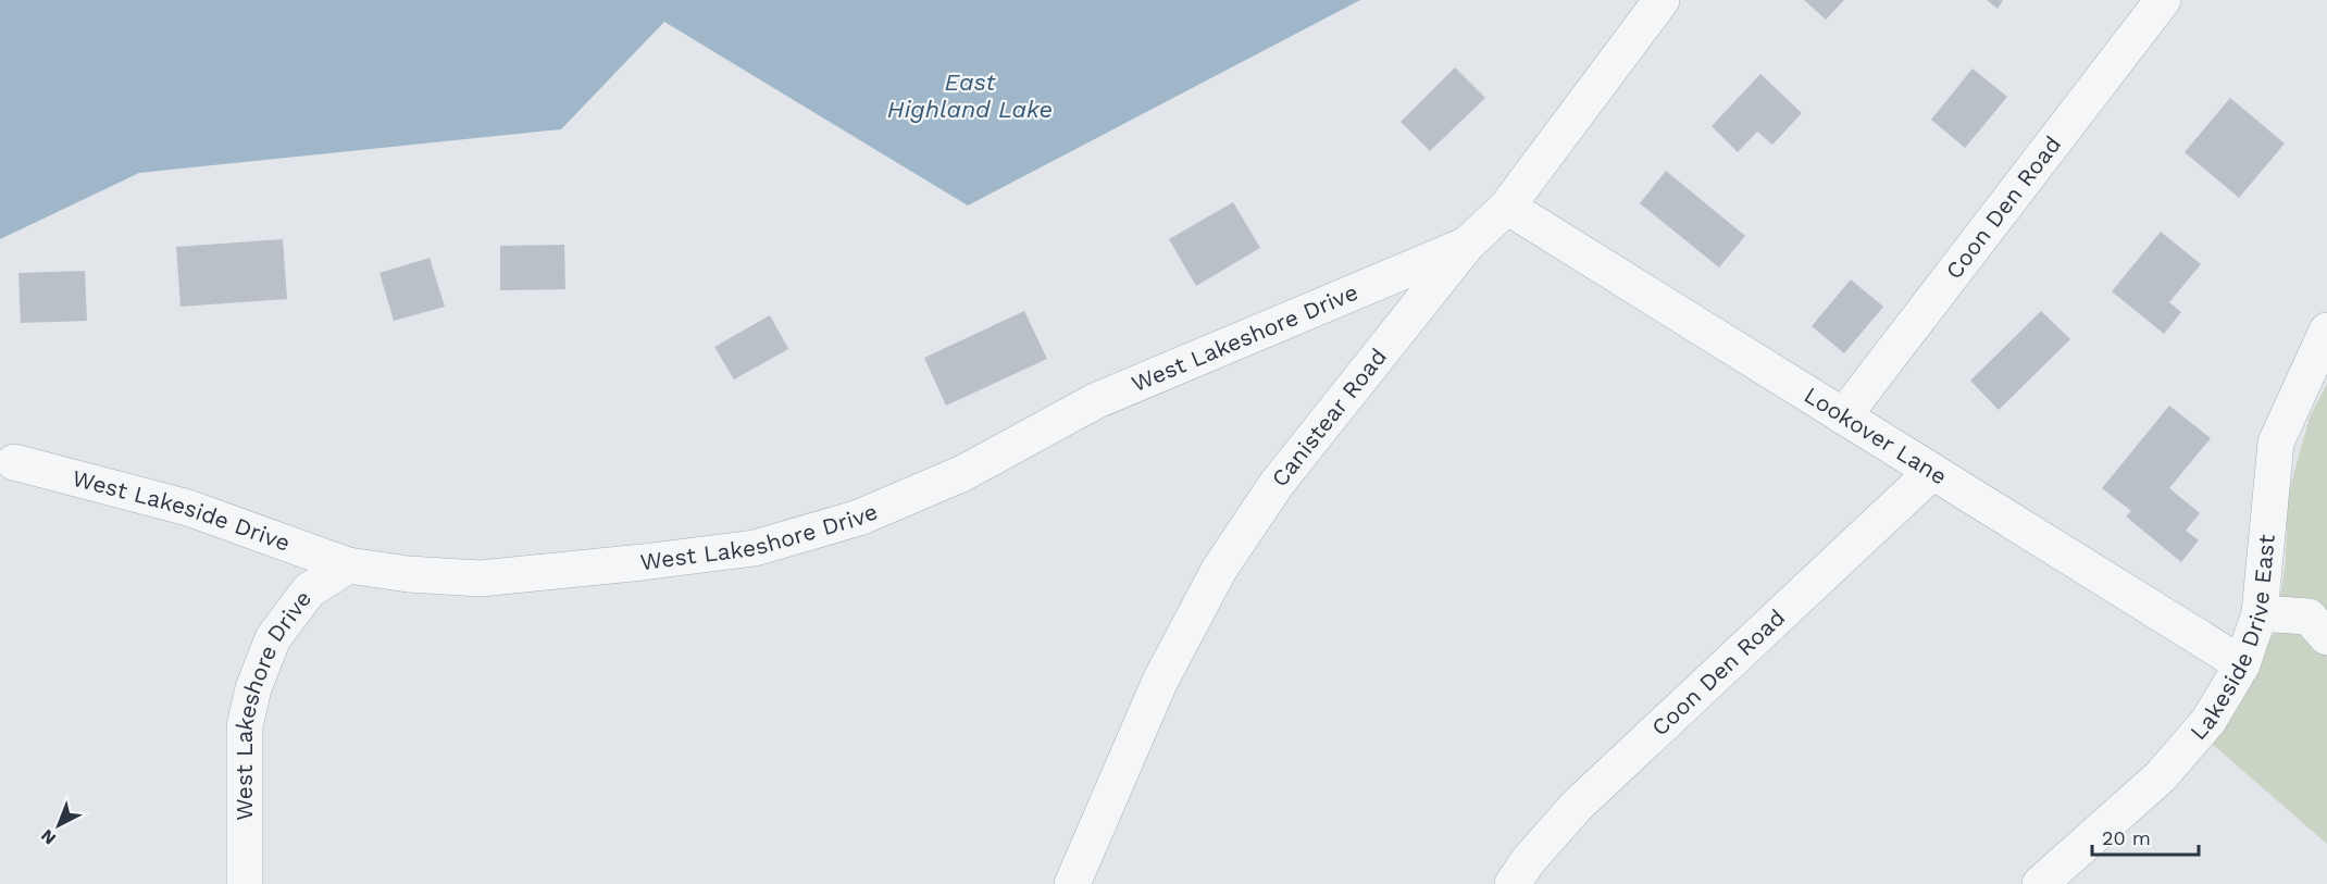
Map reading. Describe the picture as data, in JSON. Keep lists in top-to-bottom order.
{
  "streets": {
    "street": [
      "Coon Den Road",
      "West Lakeshore Drive",
      "Canistear Road",
      "Lookover Lane",
      "West Lakeside Drive",
      "Lakeside Drive East"
    ]
  },
  "crossings": [
    ["Coon Den Road", "Lookover Lane"],
    ["West Lakeshore Drive", "Canistear Road"],
    ["West Lakeshore Drive", "West Lakeside Drive"],
    ["Canistear Road", "Lookover Lane"],
    ["Lookover Lane", "Lakeside Drive East"]
  ],
  "water": ["East Highland Lake"],
  "scale_bar": "20 m",
  "north": "bottom left"
}
